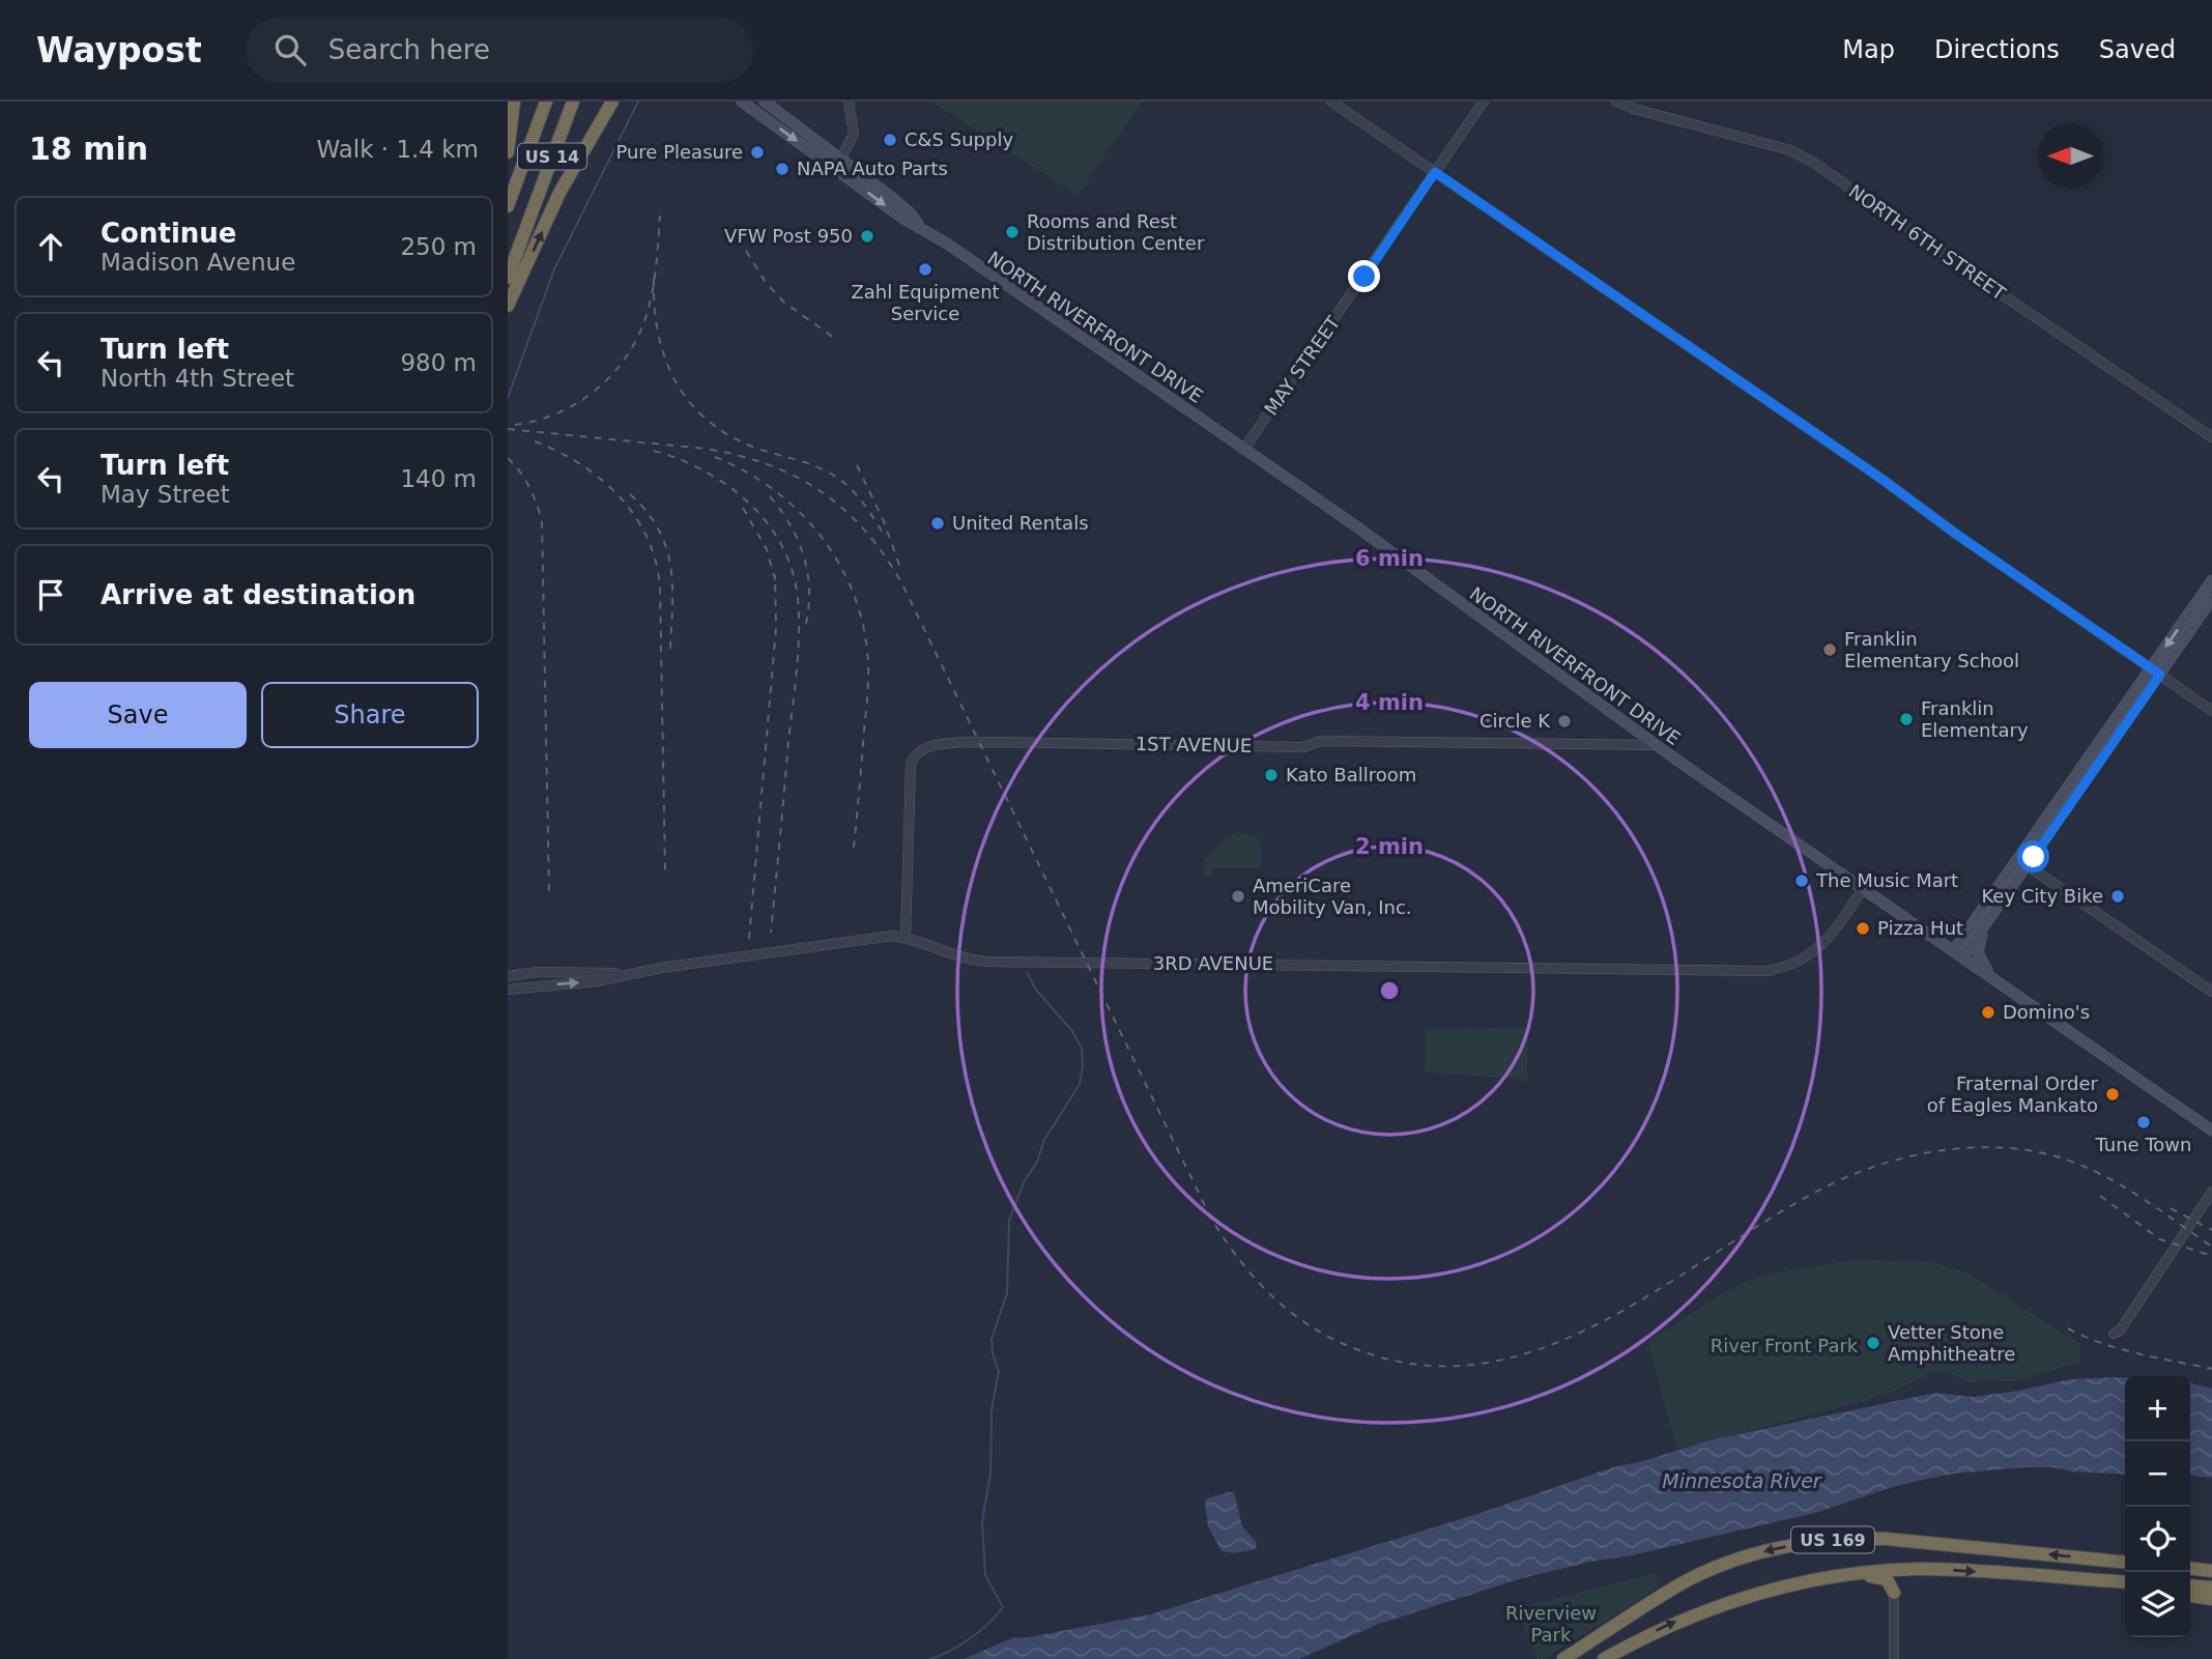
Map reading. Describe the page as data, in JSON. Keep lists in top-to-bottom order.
{
  "streets": {
    "highway": ["US 14", "US 169"],
    "main road": ["NORTH RIVERFRONT DRIVE"],
    "street": [
      "NORTH 6TH STREET",
      "MAY STREET",
      "1ST AVENUE",
      "3RD AVENUE"
    ]
  },
  "crossings": [
    ["NORTH RIVERFRONT DRIVE", "MAY STREET"],
    ["NORTH RIVERFRONT DRIVE", "1ST AVENUE"],
    ["NORTH RIVERFRONT DRIVE", "3RD AVENUE"],
    ["1ST AVENUE", "3RD AVENUE"]
  ],
  "water": ["Minnesota River"],
  "parks": ["River Front Park", "Riverview Park"],
  "places": [
    "C&S Supply",
    "Pure Pleasure",
    "NAPA Auto Parts",
    "Rooms and Rest Distribution Center",
    "VFW Post 950",
    "Zahl Equipment Service",
    "United Rentals",
    "Franklin Elementary School",
    "Franklin Elementary",
    "Circle K",
    "Kato Ballroom",
    "The Music Mart",
    "AmeriCare Mobility Van, Inc.",
    "Key City Bike",
    "Pizza Hut",
    "Domino's",
    "Fraternal Order of Eagles Mankato",
    "Tune Town",
    "Vetter Stone Amphitheatre"
  ],
  "north": "left",
  "page": {
    "header": "Waypost",
    "search": "Search here",
    "nav": ["Map", "Directions", "Saved"],
    "heading": ["18 min", "Walk · 1.4 km"],
    "list": [
      ["Continue", "Madison Avenue", "250 m"],
      ["Turn left", "North 4th Street", "980 m"],
      ["Turn left", "May Street", "140 m"],
      "Arrive at destination"
    ],
    "buttons": ["Save", "Share"],
    "map_buttons": ["+", "−"]
  },
  "rings": ["6 min", "4 min", "2 min"]
}
